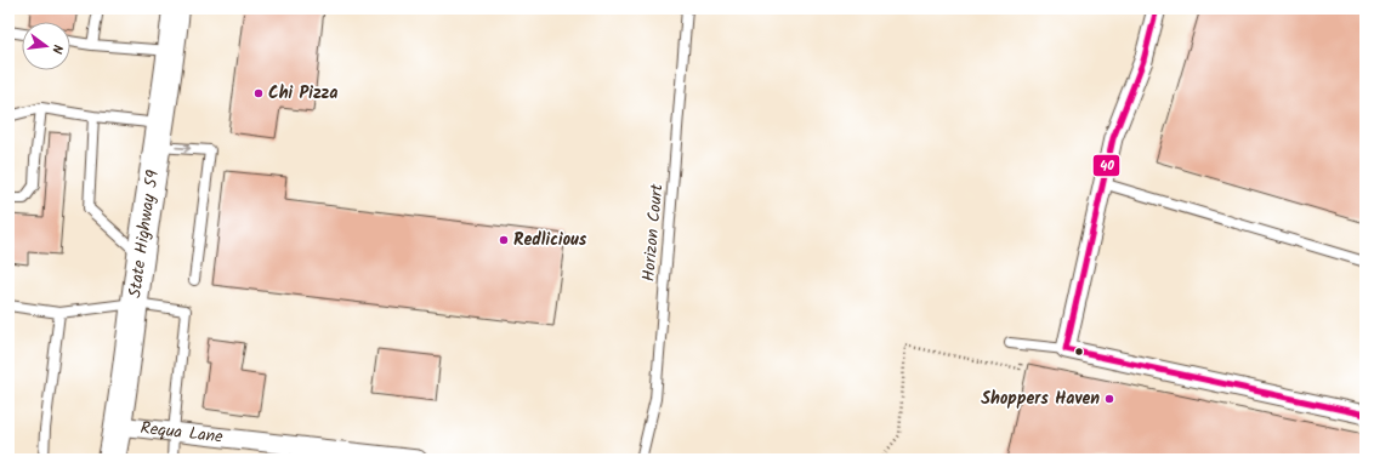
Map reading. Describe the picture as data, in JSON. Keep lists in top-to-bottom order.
{
  "streets": {
    "main road": ["State Highway 59"],
    "street": ["Requa Lane"],
    "lane": ["Horizon Court"]
  },
  "crossings": [
    ["State Highway 59", "Requa Lane"]
  ],
  "places": ["Chi Pizza", "Redlicious", "Shoppers Haven"],
  "lines": ["transit line 40"],
  "north": "right"
}
